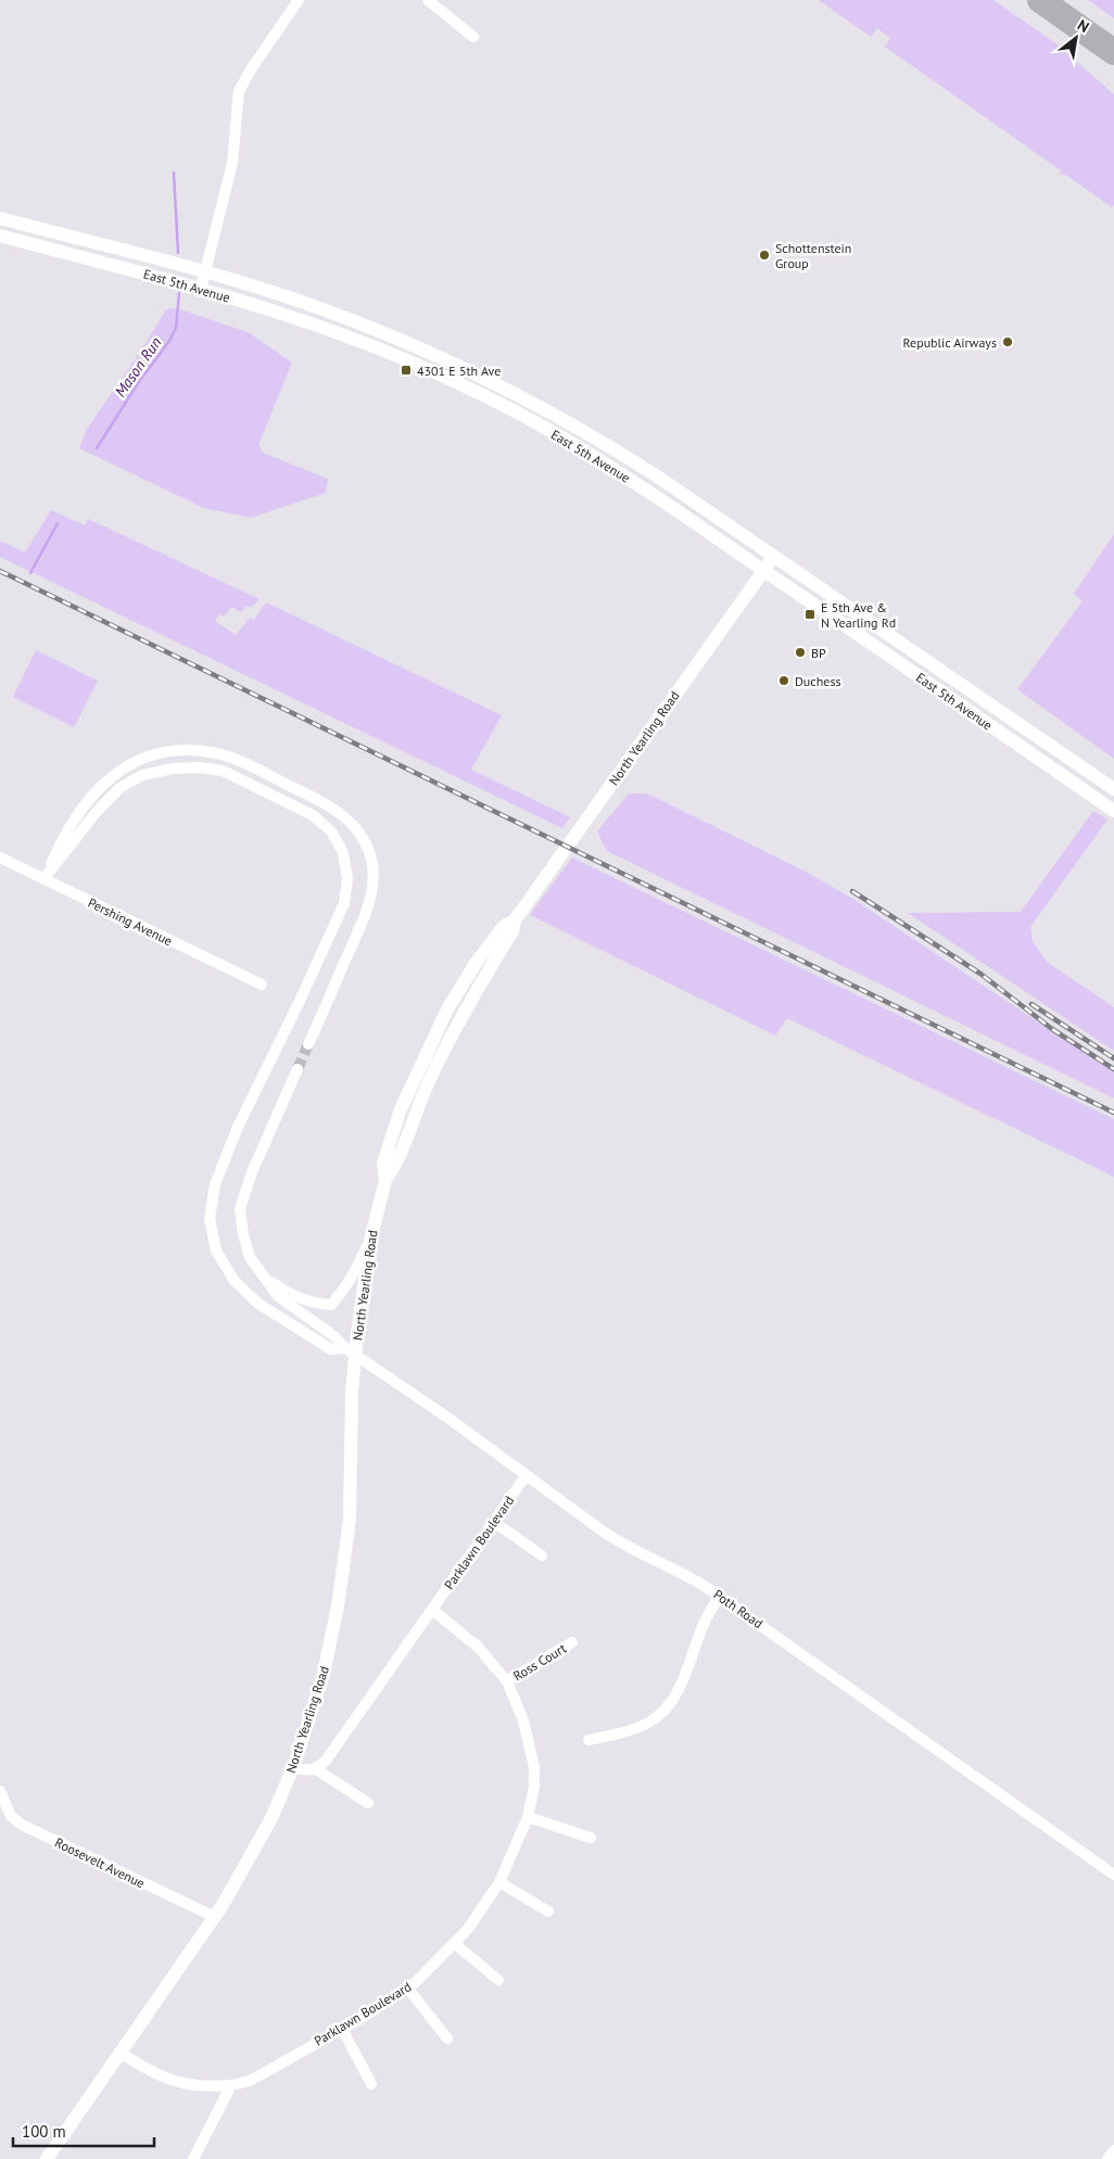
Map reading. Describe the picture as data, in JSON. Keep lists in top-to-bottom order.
{
  "streets": {
    "main road": ["East 5th Avenue", "North Yearling Road"],
    "street": [
      "Pershing Avenue",
      "Parklawn Boulevard",
      "Poth Road",
      "Ross Court",
      "Roosevelt Avenue"
    ]
  },
  "crossings": [
    ["East 5th Avenue", "North Yearling Road"],
    ["North Yearling Road", "Parklawn Boulevard"],
    ["North Yearling Road", "Poth Road"],
    ["North Yearling Road", "Roosevelt Avenue"],
    ["Parklawn Boulevard", "Poth Road"],
    ["Parklawn Boulevard", "Ross Court"]
  ],
  "water": ["Mason Run"],
  "places": {
    "other": [
      "Schottenstein Group",
      "Republic Airways",
      "BP",
      "Duchess"
    ],
    "transit": ["4301 E 5th Ave", "E 5th Ave & N Yearling Rd"]
  },
  "scale_bar": "100 m",
  "north": "top right"
}
